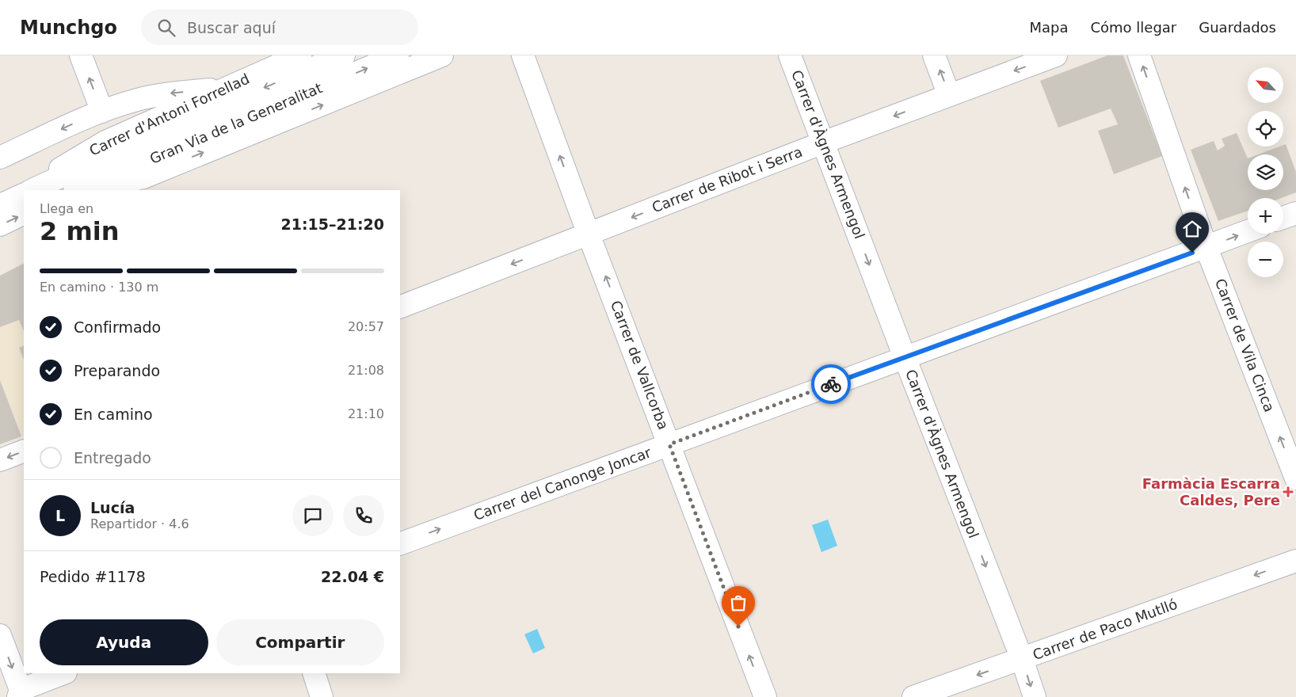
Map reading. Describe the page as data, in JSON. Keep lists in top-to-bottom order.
{
  "streets": {
    "street": [
      "Carrer d'Antoni Forrellad",
      "Gran Via de la Generalitat",
      "Carrer d'Àgnes Armengol",
      "Carrer de Ribot i Serra",
      "Carrer de Vila Cinca",
      "Carrer de Vallcorba",
      "Carrer del Canonge Joncar",
      "Carrer de Paco Mutlló"
    ]
  },
  "crossings": [
    ["Carrer d'Àgnes Armengol", "Carrer de Ribot i Serra"],
    ["Carrer d'Àgnes Armengol", "Carrer del Canonge Joncar"],
    ["Carrer d'Àgnes Armengol", "Carrer de Paco Mutlló"],
    ["Carrer de Ribot i Serra", "Carrer de Vallcorba"],
    ["Carrer de Vila Cinca", "Carrer del Canonge Joncar"],
    ["Carrer de Vallcorba", "Carrer del Canonge Joncar"]
  ],
  "one_way": [
    "Carrer d'Àgnes Armengol",
    "Carrer de Ribot i Serra",
    "Carrer de Vila Cinca",
    "Carrer de Vallcorba",
    "Carrer del Canonge Joncar",
    "Carrer de Paco Mutlló"
  ],
  "places": {
    "health": ["Farmàcia Escarra Caldes, Pere"]
  },
  "north": "top left",
  "page": {
    "header": "Munchgo",
    "search": "Buscar aquí",
    "nav": ["Mapa", "Cómo llegar", "Guardados"],
    "map_buttons": ["+", "−"],
    "heading": ["2 min", "Llega en", "21:15–21:20"],
    "panel": [
      "Lucía",
      "Repartidor · 4.6",
      "Pedido #1178",
      "22.04 €"
    ],
    "bar": "En camino · 130 m",
    "list": [
      ["Confirmado", "20:57"],
      ["Preparando", "21:08"],
      ["En camino", "21:10"],
      "Entregado"
    ],
    "round": "L",
    "buttons": ["Ayuda", "Compartir"]
  }
}
